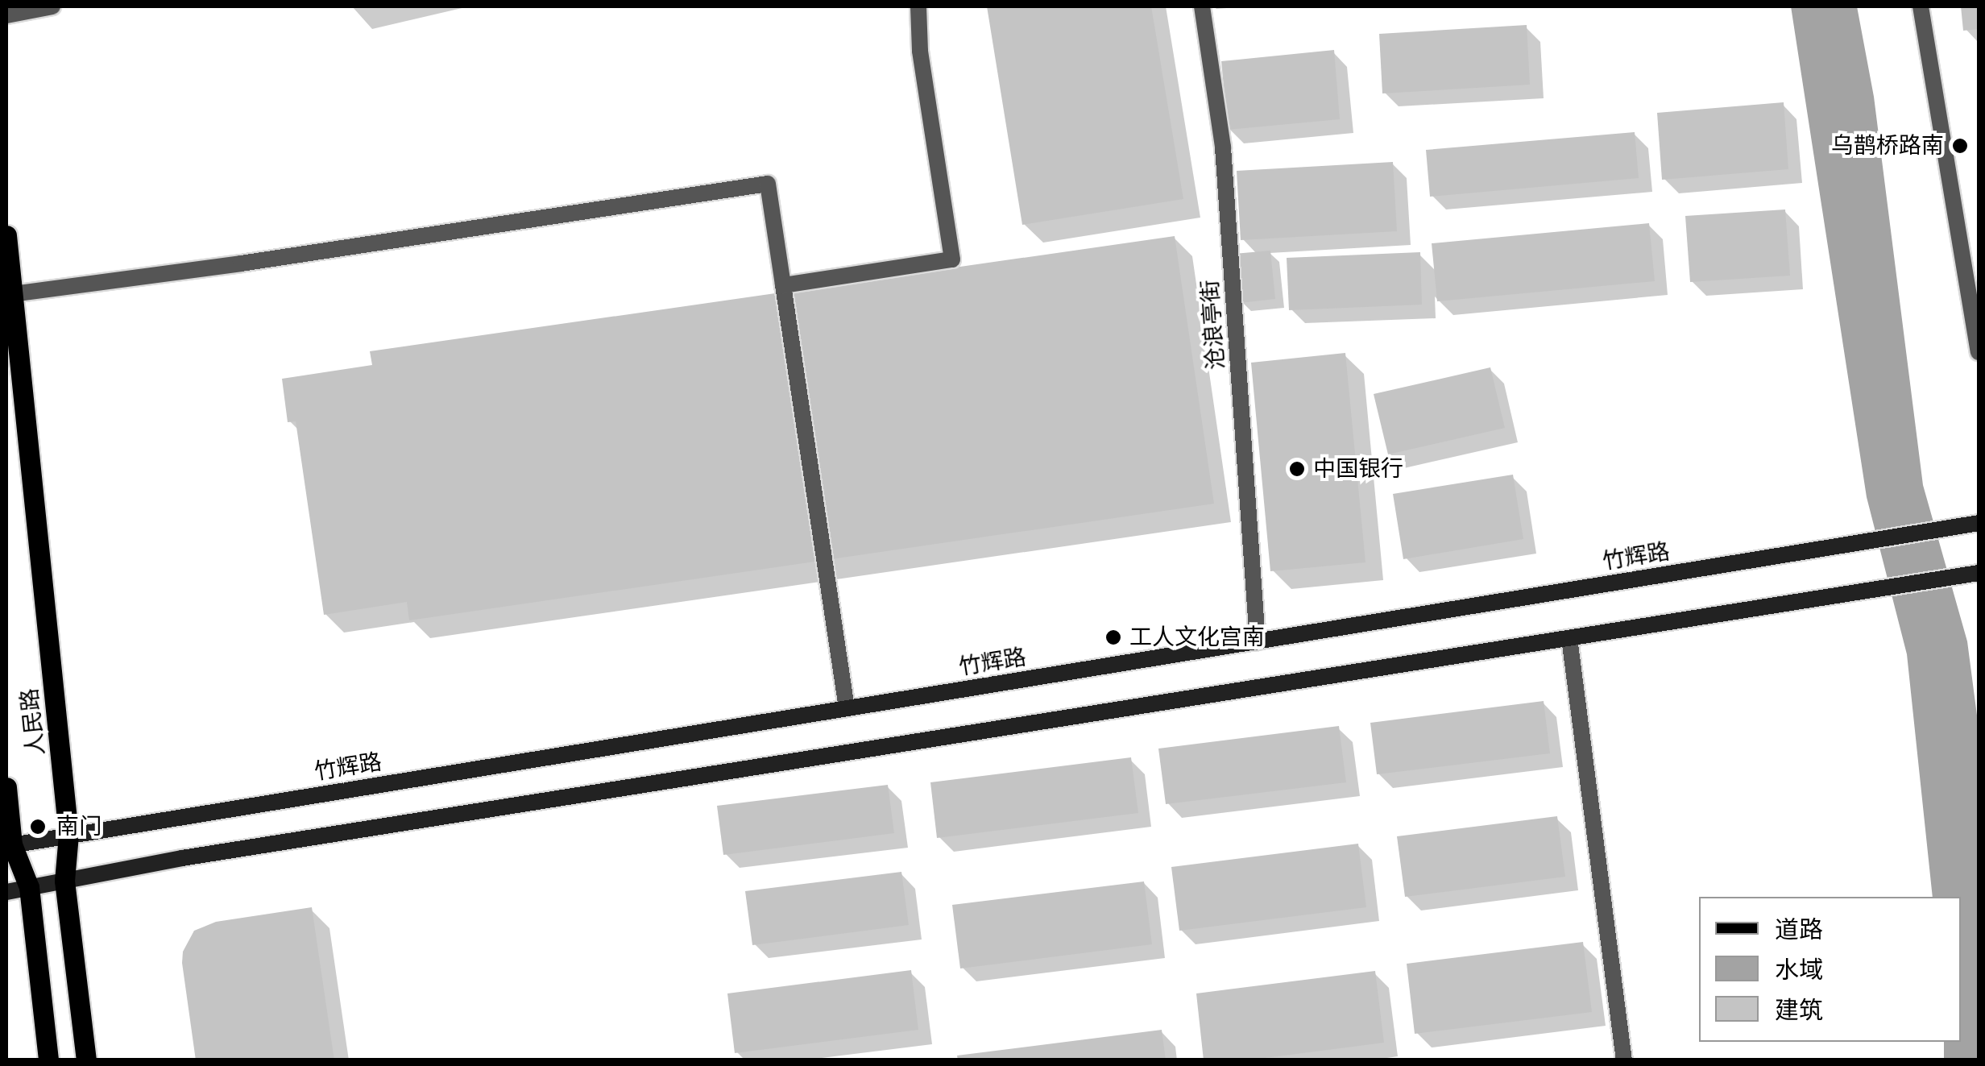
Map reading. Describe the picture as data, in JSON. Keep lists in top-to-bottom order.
{
  "streets": {
    "main road": ["竹辉路", "人民路"],
    "street": ["沧浪亭街"]
  },
  "crossings": [
    ["沧浪亭街", "竹辉路"],
    ["竹辉路", "人民路"]
  ],
  "places": [
    "乌鹊桥路南",
    "中国银行",
    "工人文化宫南",
    "南门"
  ],
  "legend": ["道路", "水域", "建筑"]
}
